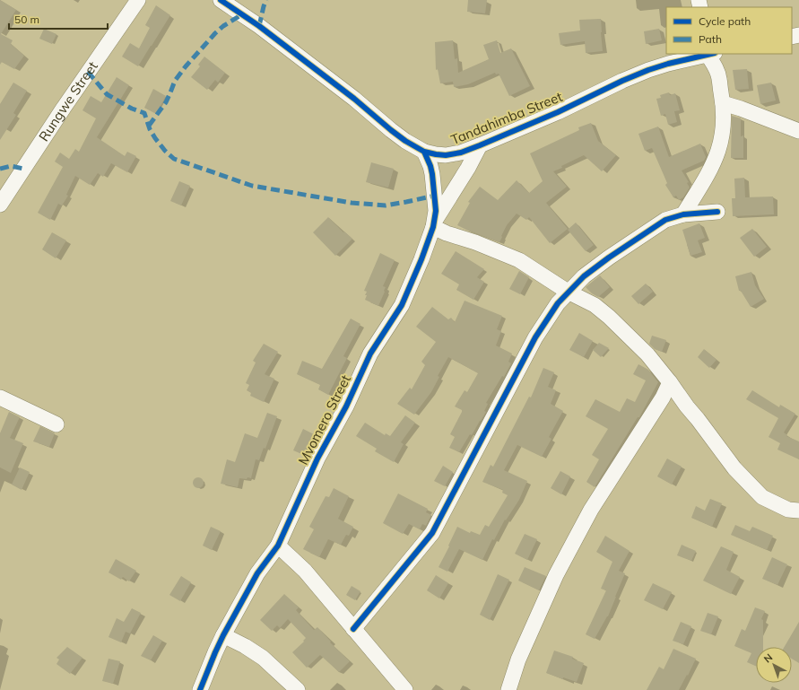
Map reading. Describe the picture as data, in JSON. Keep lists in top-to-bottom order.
{
  "streets": {
    "street": ["Rungwe Street", "Tandahimba Street", "Mvomero Street"]
  },
  "crossings": [
    ["Tandahimba Street", "Mvomero Street"]
  ],
  "legend": ["Cycle path", "Path"],
  "scale_bar": "50 m",
  "north": "top left"
}
